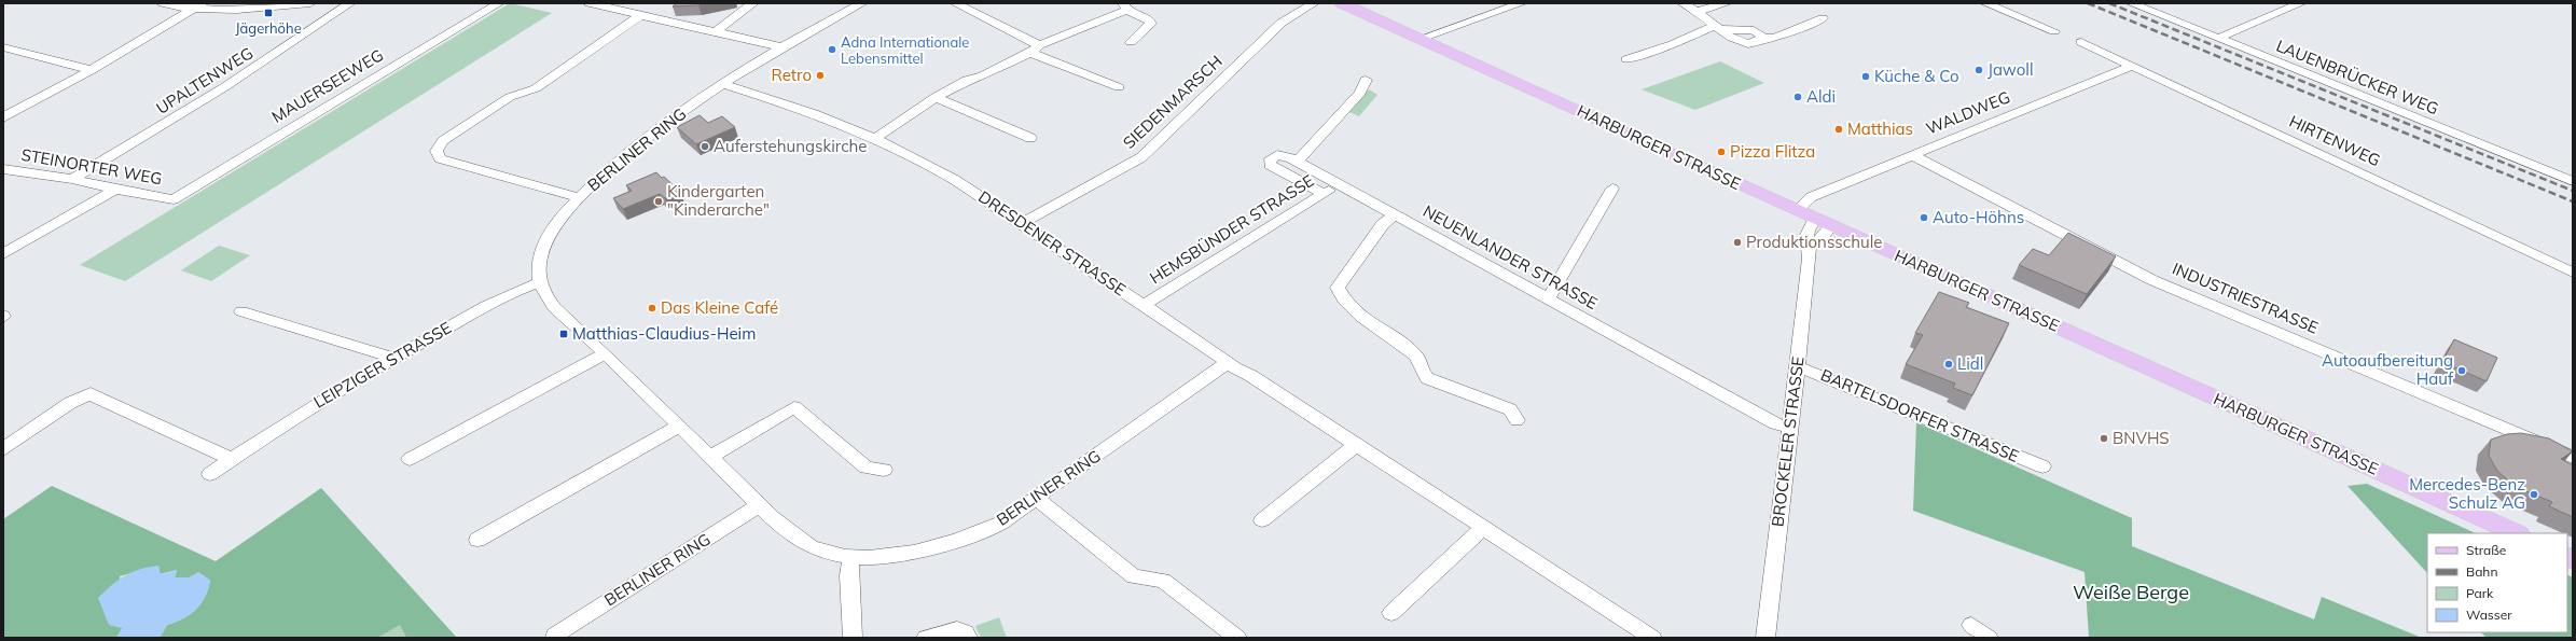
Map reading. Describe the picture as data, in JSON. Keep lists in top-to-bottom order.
{
  "streets": {
    "main road": ["HARBURGER STRASSE"],
    "street": [
      "LAUENBRÜCKER WEG",
      "UPALTENWEG",
      "MAUERSEEWEG",
      "SIEDENMARSCH",
      "WALDWEG",
      "HIRTENWEG",
      "BERLINER RING",
      "STEINORTER WEG",
      "HEMSBÜNDER STRASSE",
      "DRESDENER STRASSE",
      "NEUENLANDER STRASSE",
      "INDUSTRIESTRASSE",
      "LEIPZIGER STRASSE",
      "BARTELSDORFER STRASSE",
      "BROCKELER STRASSE"
    ]
  },
  "crossings": [
    ["UPALTENWEG", "STEINORTER WEG"],
    ["MAUERSEEWEG", "STEINORTER WEG"],
    ["SIEDENMARSCH", "DRESDENER STRASSE"],
    ["WALDWEG", "HIRTENWEG"],
    ["WALDWEG", "HARBURGER STRASSE"],
    ["WALDWEG", "INDUSTRIESTRASSE"],
    ["HARBURGER STRASSE", "BROCKELER STRASSE"],
    ["BERLINER RING", "DRESDENER STRASSE"],
    ["BERLINER RING", "LEIPZIGER STRASSE"],
    ["HEMSBÜNDER STRASSE", "DRESDENER STRASSE"],
    ["HEMSBÜNDER STRASSE", "NEUENLANDER STRASSE"],
    ["NEUENLANDER STRASSE", "BROCKELER STRASSE"],
    ["BARTELSDORFER STRASSE", "BROCKELER STRASSE"]
  ],
  "parks": ["Weiße Berge"],
  "places": {
    "transit": ["Jägerhöhe", "Matthias-Claudius-Heim"],
    "other": [
      "Adna Internationale Lebensmittel",
      "Jawoll",
      "Retro",
      "Küche & Co",
      "Aldi",
      "Matthias",
      "Auferstehungskirche",
      "Pizza Flitza",
      "Kindergarten \"Kinderarche\"",
      "Auto-Höhns",
      "Produktionsschule",
      "Das Kleine Café",
      "Lidl",
      "Autoaufbereitung Hauf",
      "BNVHS",
      "Mercedes-Benz Schulz AG"
    ]
  },
  "legend": [
    "Straße",
    "Bahn",
    "Park",
    "Wasser"
  ]
}
